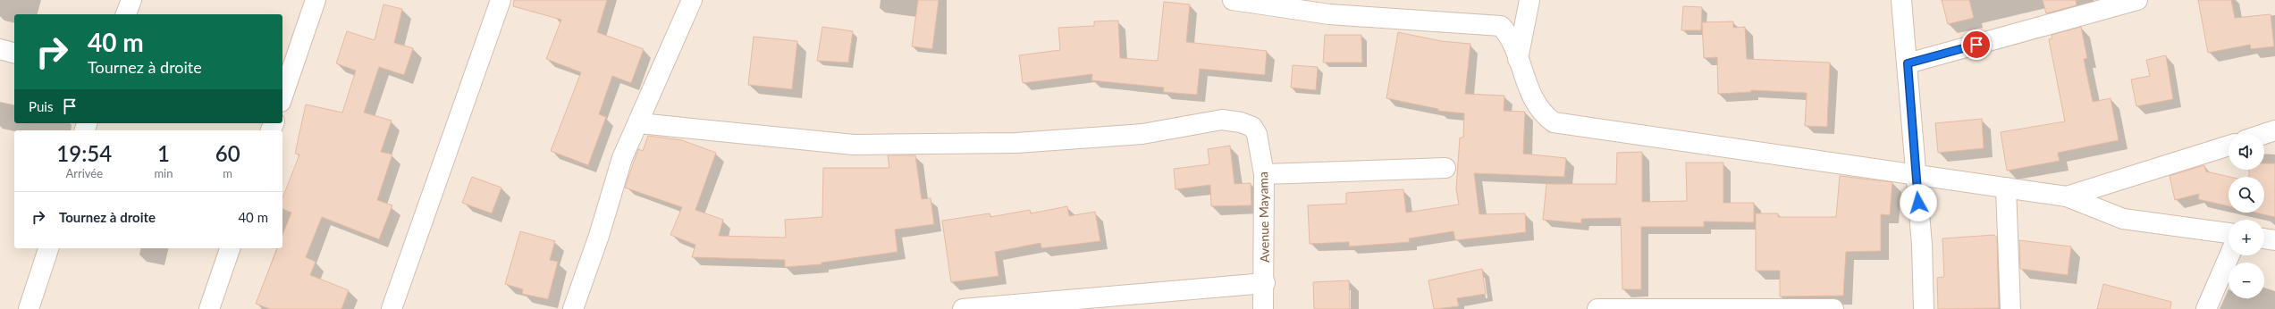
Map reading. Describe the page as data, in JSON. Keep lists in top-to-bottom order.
{
  "streets": {
    "street": ["Avenue Mayama"]
  },
  "page": {
    "turn": ["40 m", "Tournez à droite"],
    "then": "Puis",
    "eta": [
      "19:54",
      "Arrivée",
      "1",
      "min",
      "60",
      "m"
    ],
    "map_buttons": ["+", "−"],
    "list": [
      {
        "name": "Tournez à droite",
        "value": "40 m"
      }
    ]
  }
}
